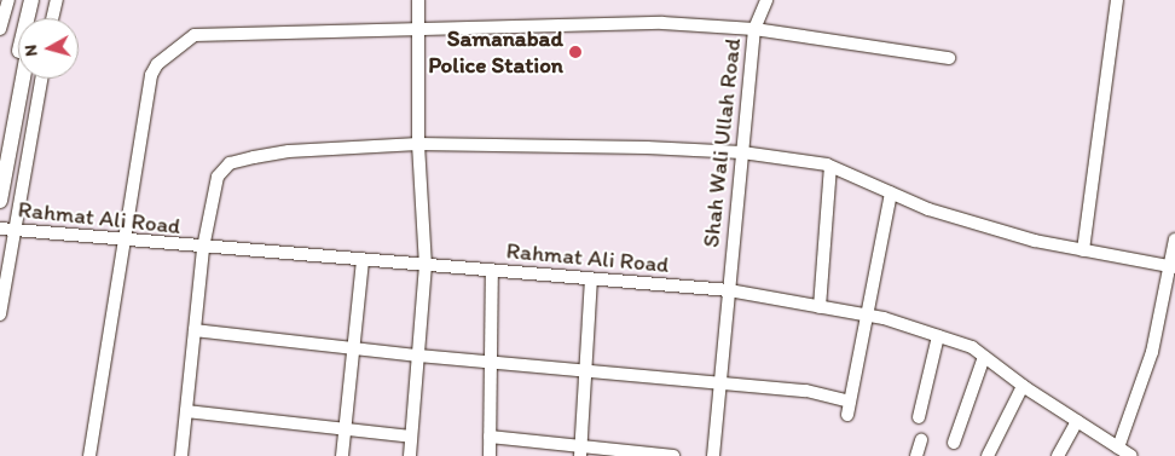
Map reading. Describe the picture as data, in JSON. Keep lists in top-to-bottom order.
{
  "streets": {
    "street": ["Shah Wali Ullah Road", "Rahmat Ali Road"]
  },
  "crossings": [
    ["Shah Wali Ullah Road", "Rahmat Ali Road"]
  ],
  "places": ["Samanabad Police Station"],
  "north": "left"
}
